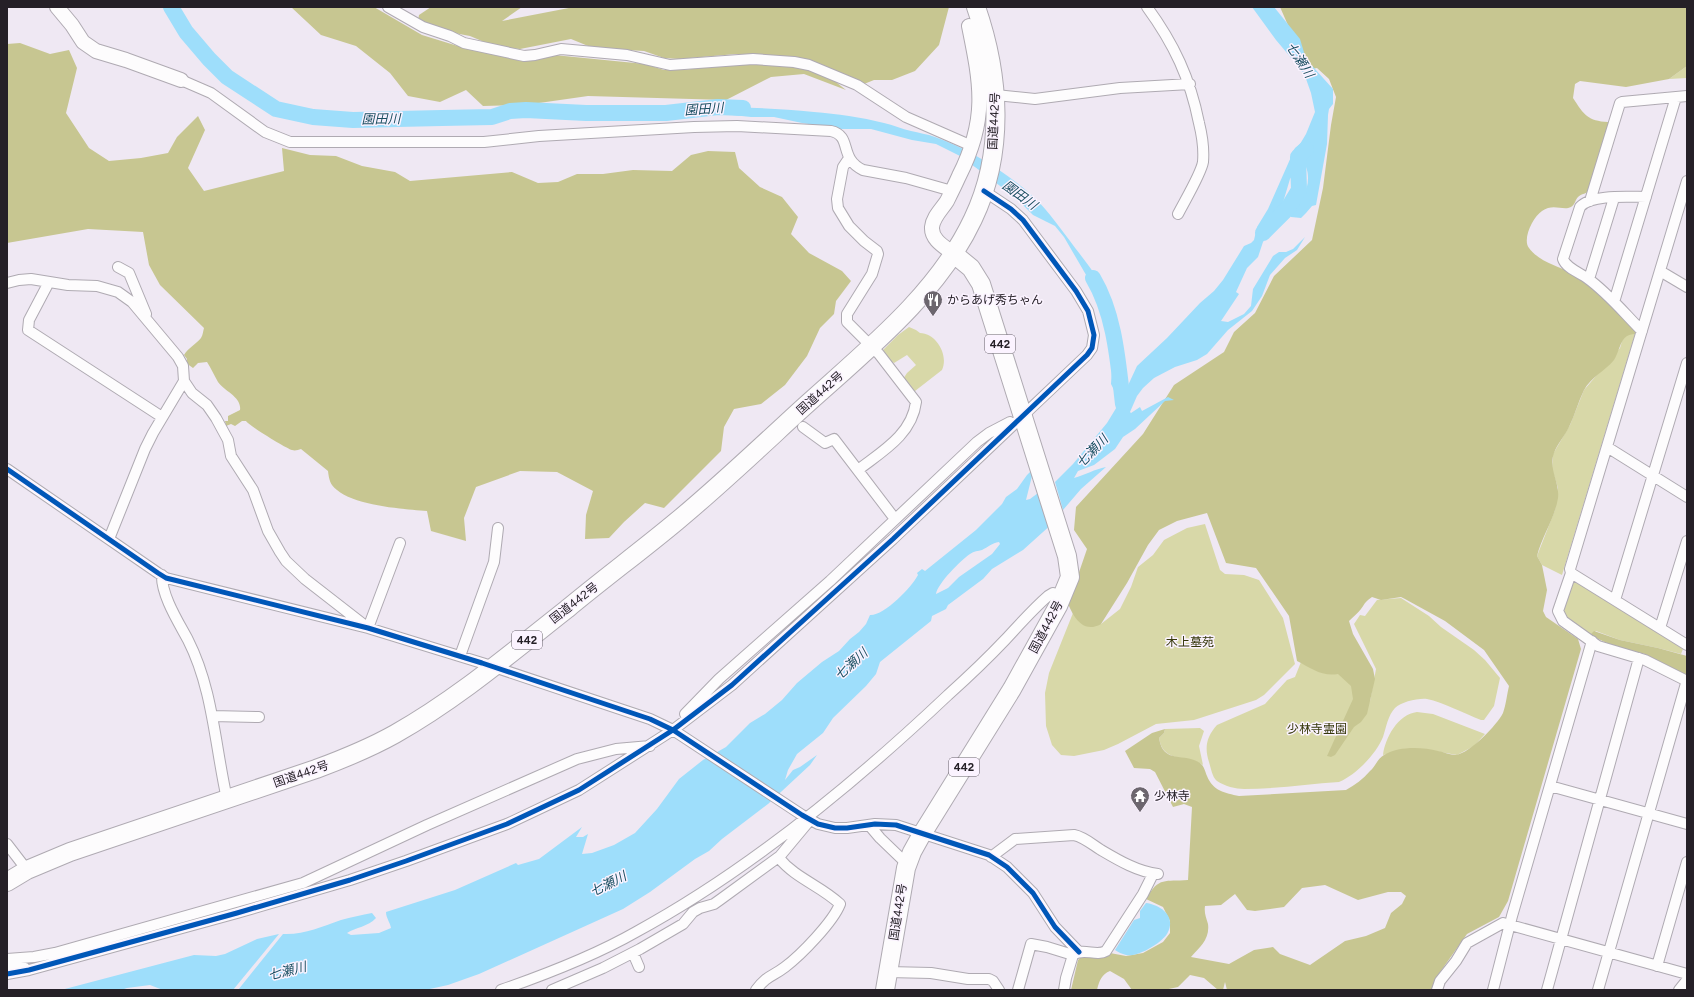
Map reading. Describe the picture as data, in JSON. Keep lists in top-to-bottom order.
{
  "streets": {
    "highway": ["国道442号", "442"]
  },
  "water": ["七瀬川", "園田川"],
  "parks": ["木上墓苑", "少林寺霊園"],
  "places": {
    "restaurant": ["からあげ秀ちゃん"],
    "temple": ["少林寺"]
  }
}
